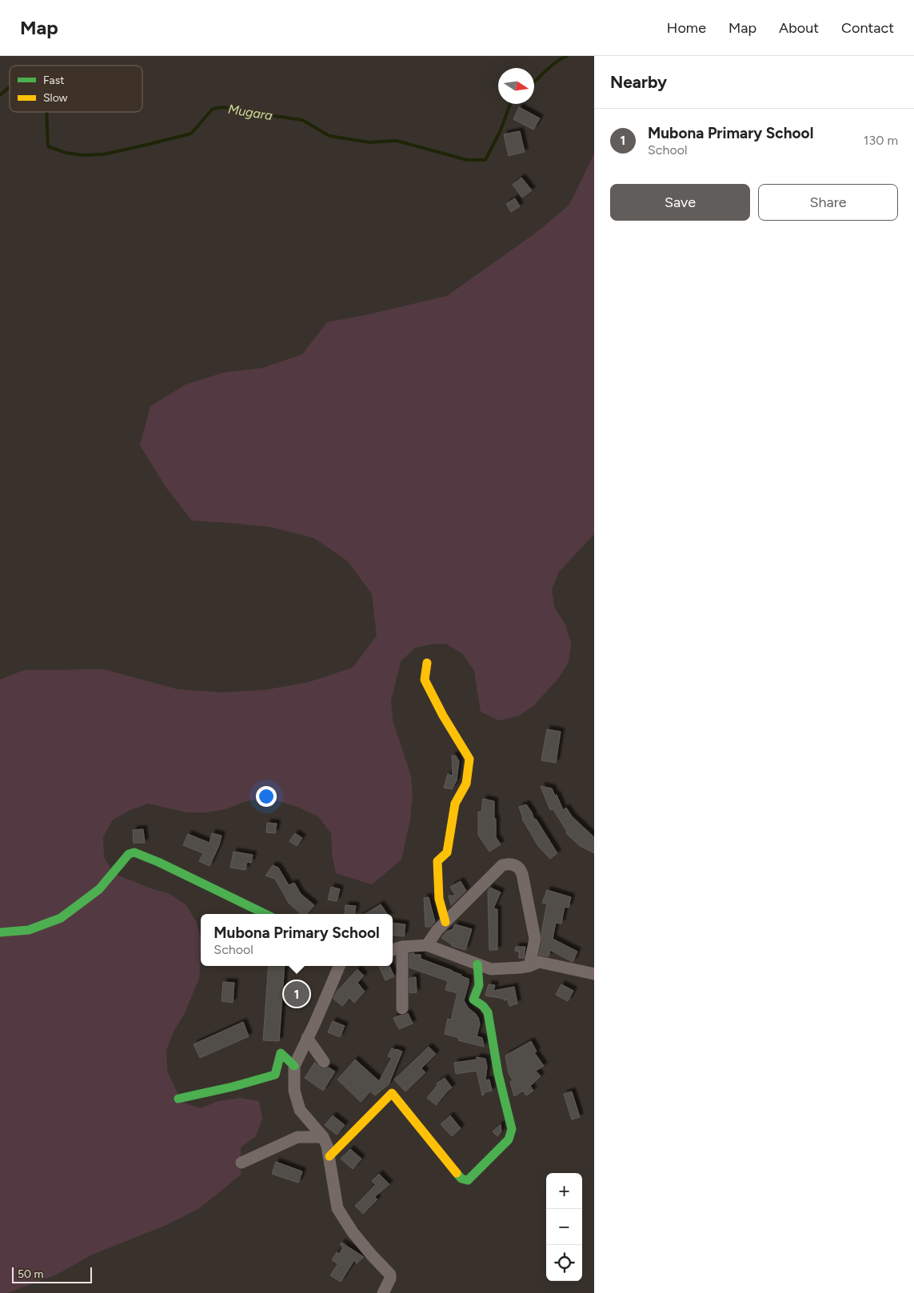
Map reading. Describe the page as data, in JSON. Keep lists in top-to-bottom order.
{
  "water": ["Mugara"],
  "legend": ["Fast", "Slow"],
  "scale_bar": "50 m",
  "north": "right",
  "page": {
    "header": "Map",
    "nav": [
      "Home",
      "Map",
      "About",
      "Contact"
    ],
    "heading": "Nearby",
    "list": [
      {
        "mark": "1",
        "name": "Mubona Primary School",
        "note": "School",
        "value": "130 m"
      }
    ],
    "buttons": ["Save", "Share"],
    "popup": ["Mubona Primary School", "School"],
    "pins": "1",
    "map_buttons": ["+", "−"],
    "scale": "50 m"
  }
}
